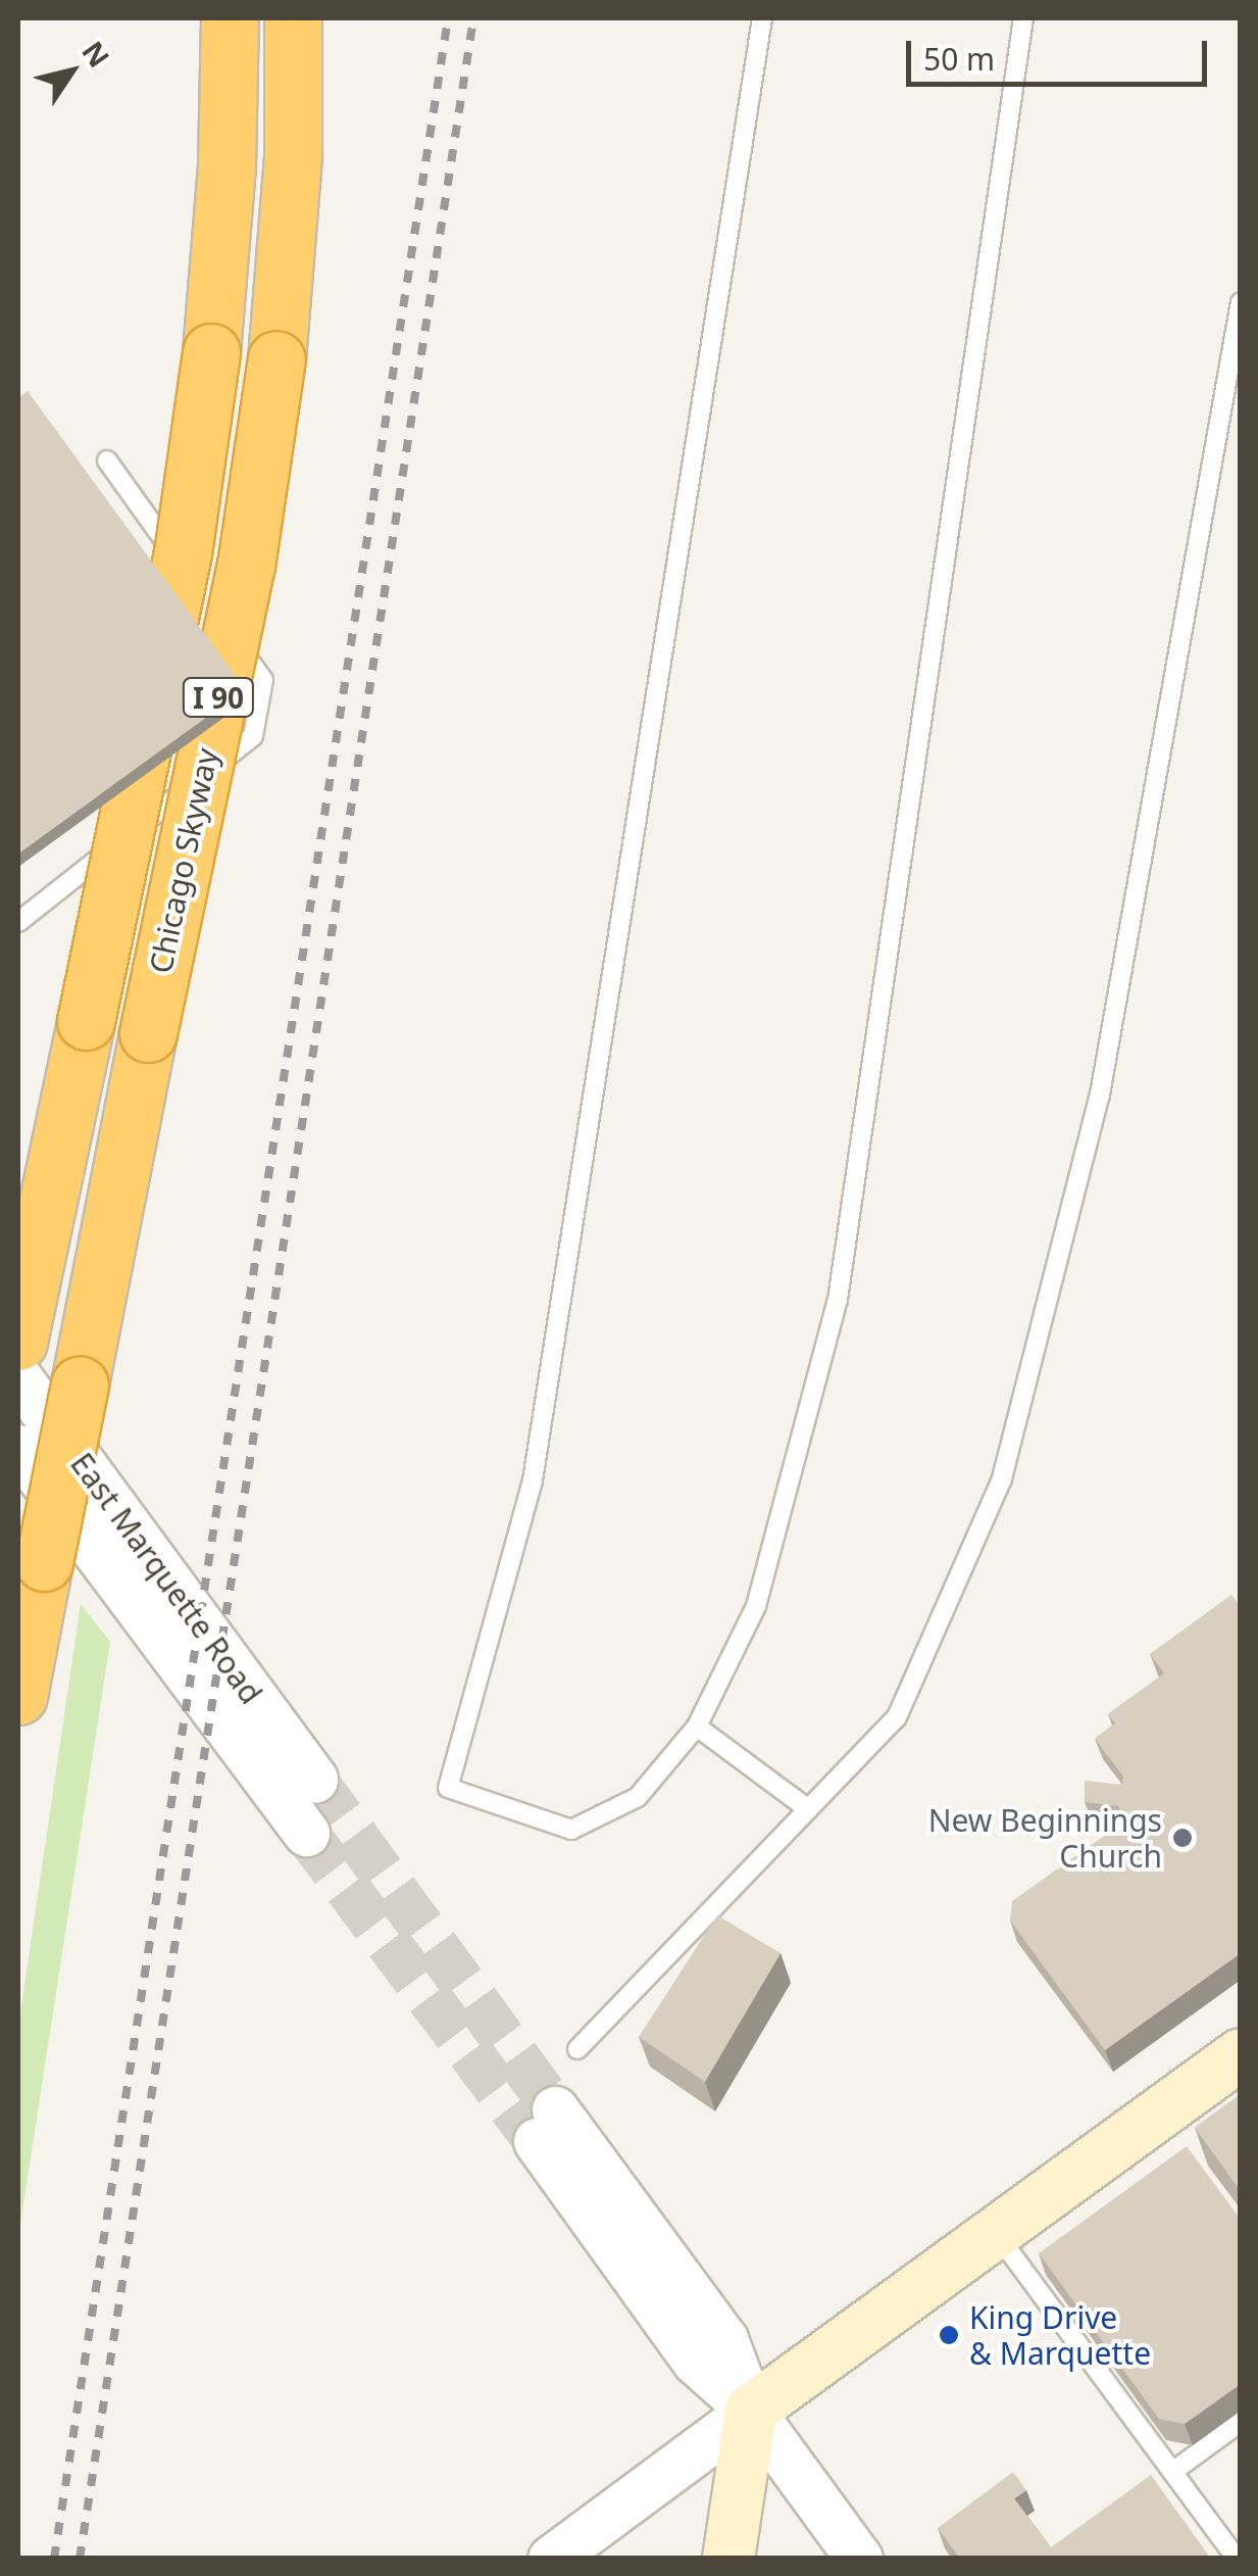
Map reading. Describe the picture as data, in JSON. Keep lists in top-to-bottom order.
{
  "streets": {
    "highway": ["I 90", "Chicago Skyway"],
    "street": ["East Marquette Road"]
  },
  "places": ["New Beginnings Church", "King Drive & Marquette"],
  "scale_bar": "50 m",
  "north": "top right"
}
